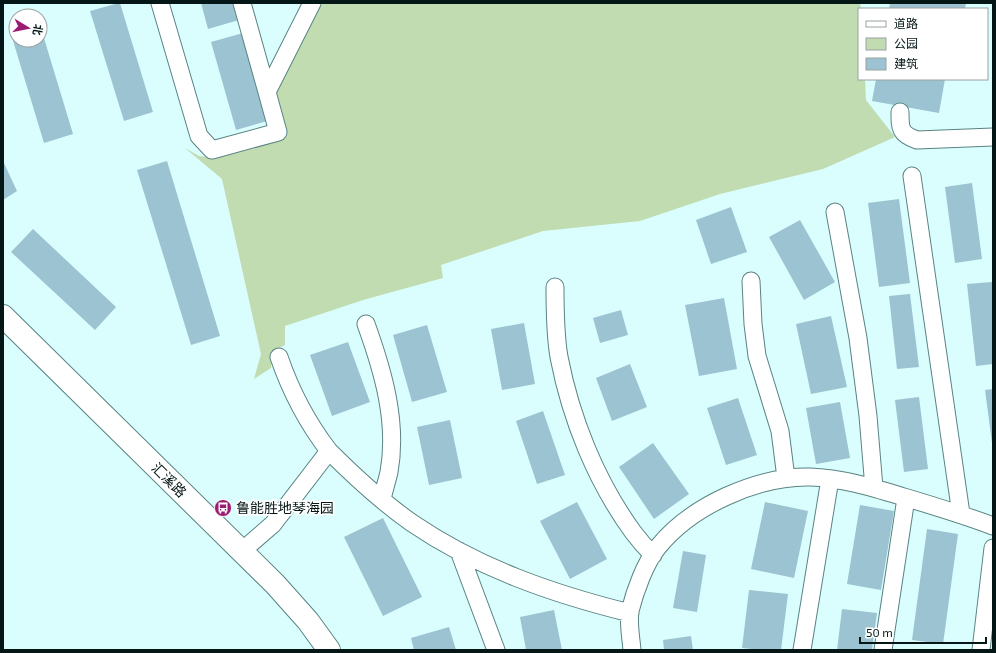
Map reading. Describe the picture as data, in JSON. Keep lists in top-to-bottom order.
{
  "streets": {
    "street": ["汇溪路"]
  },
  "places": {
    "bus stop": ["鲁能胜地琴海园"]
  },
  "legend": ["道路", "公园", "建筑"],
  "scale_bar": "50 m",
  "north": "right"
}
